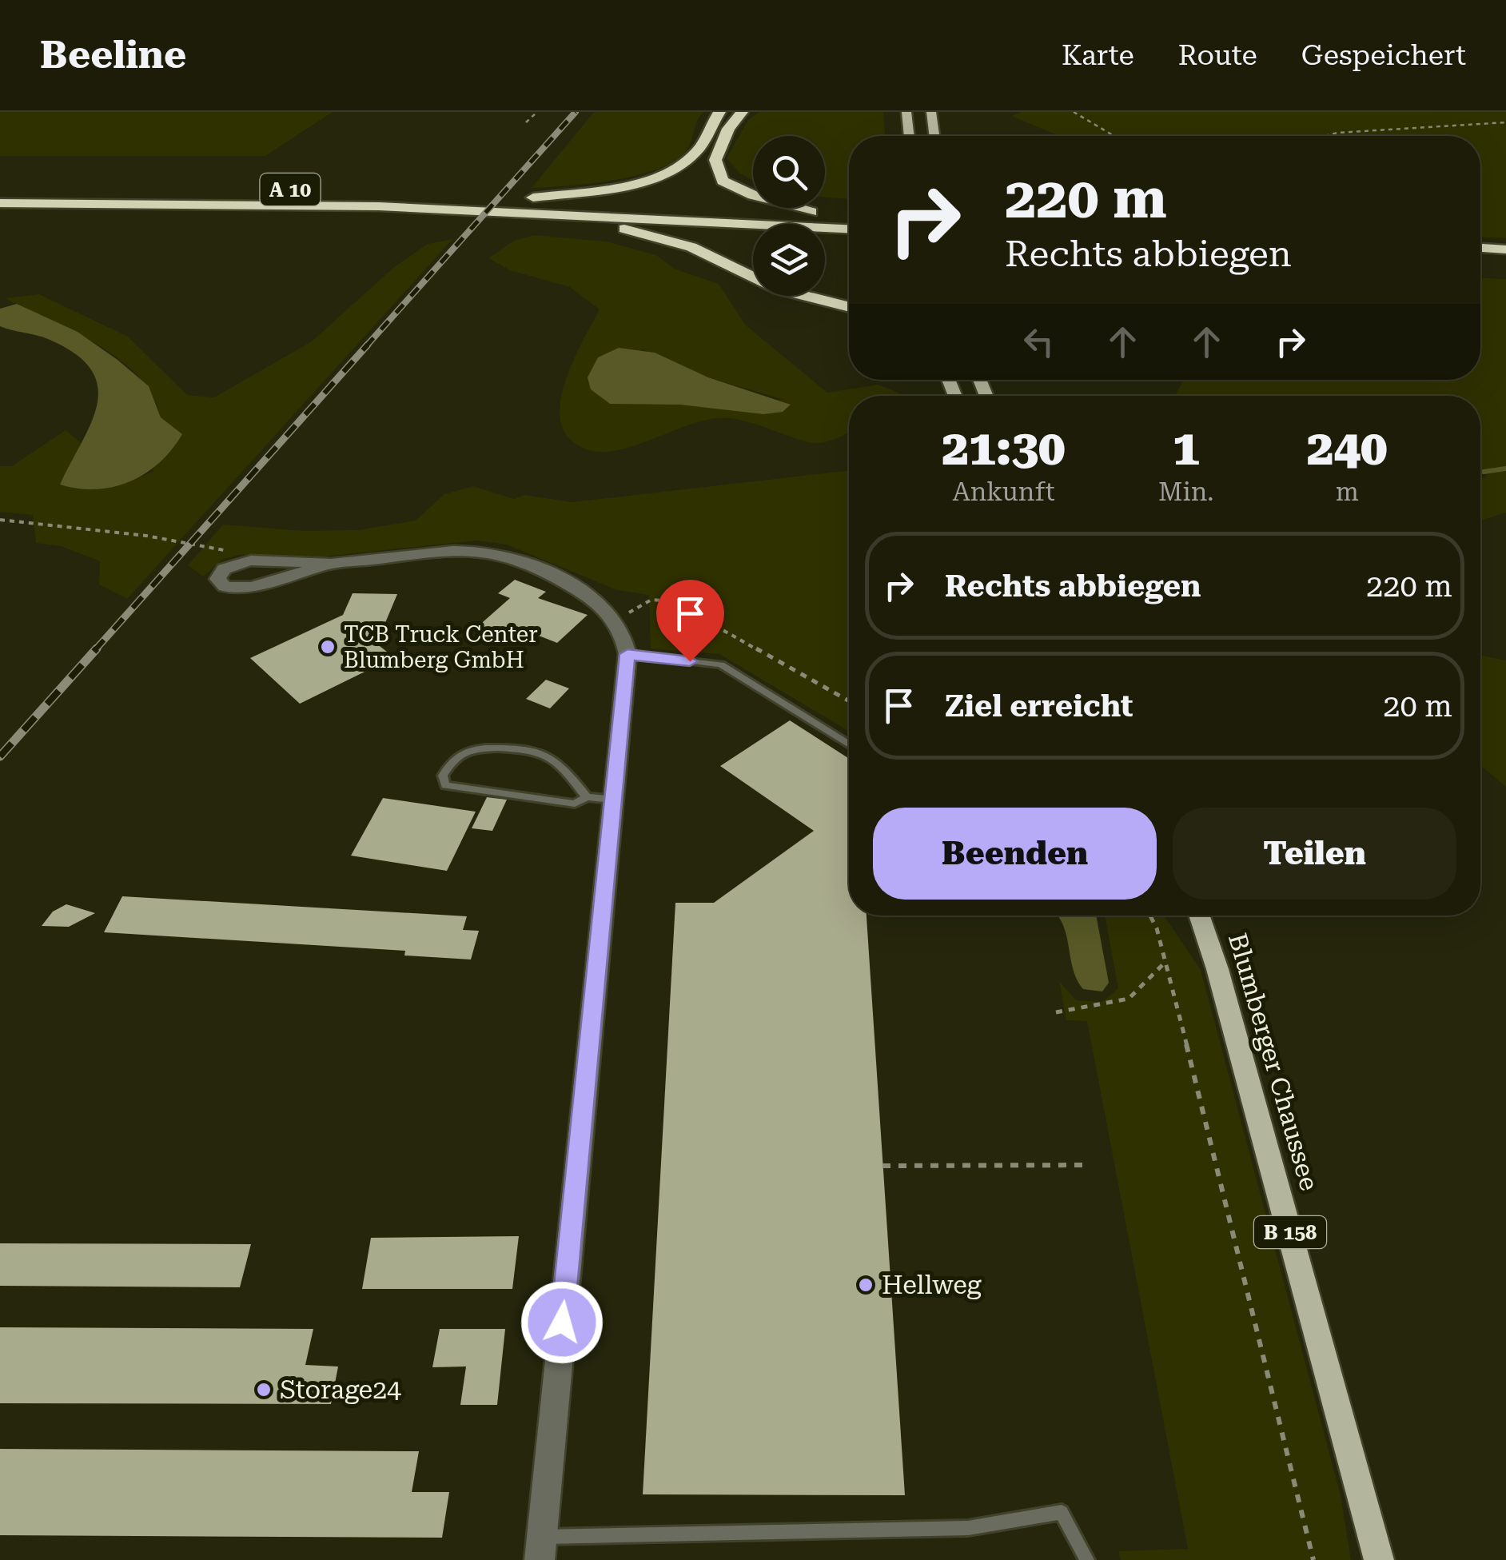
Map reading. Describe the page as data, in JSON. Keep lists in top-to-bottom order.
{
  "streets": {
    "highway": ["A 10"],
    "main road": ["Blumberger Chaussee", "B 158"]
  },
  "places": ["TCB Truck Center Blumberg GmbH", "Hellweg", "Storage24"],
  "page": {
    "header": "Beeline",
    "nav": ["Karte", "Route", "Gespeichert"],
    "turn": ["220 m", "Rechts abbiegen"],
    "eta": [
      "21:30",
      "Ankunft",
      "1",
      "Min.",
      "240",
      "m"
    ],
    "list": [
      {
        "name": "Rechts abbiegen",
        "value": "220 m"
      },
      {
        "name": "Ziel erreicht",
        "value": "20 m"
      }
    ],
    "buttons": ["Beenden", "Teilen"]
  }
}
